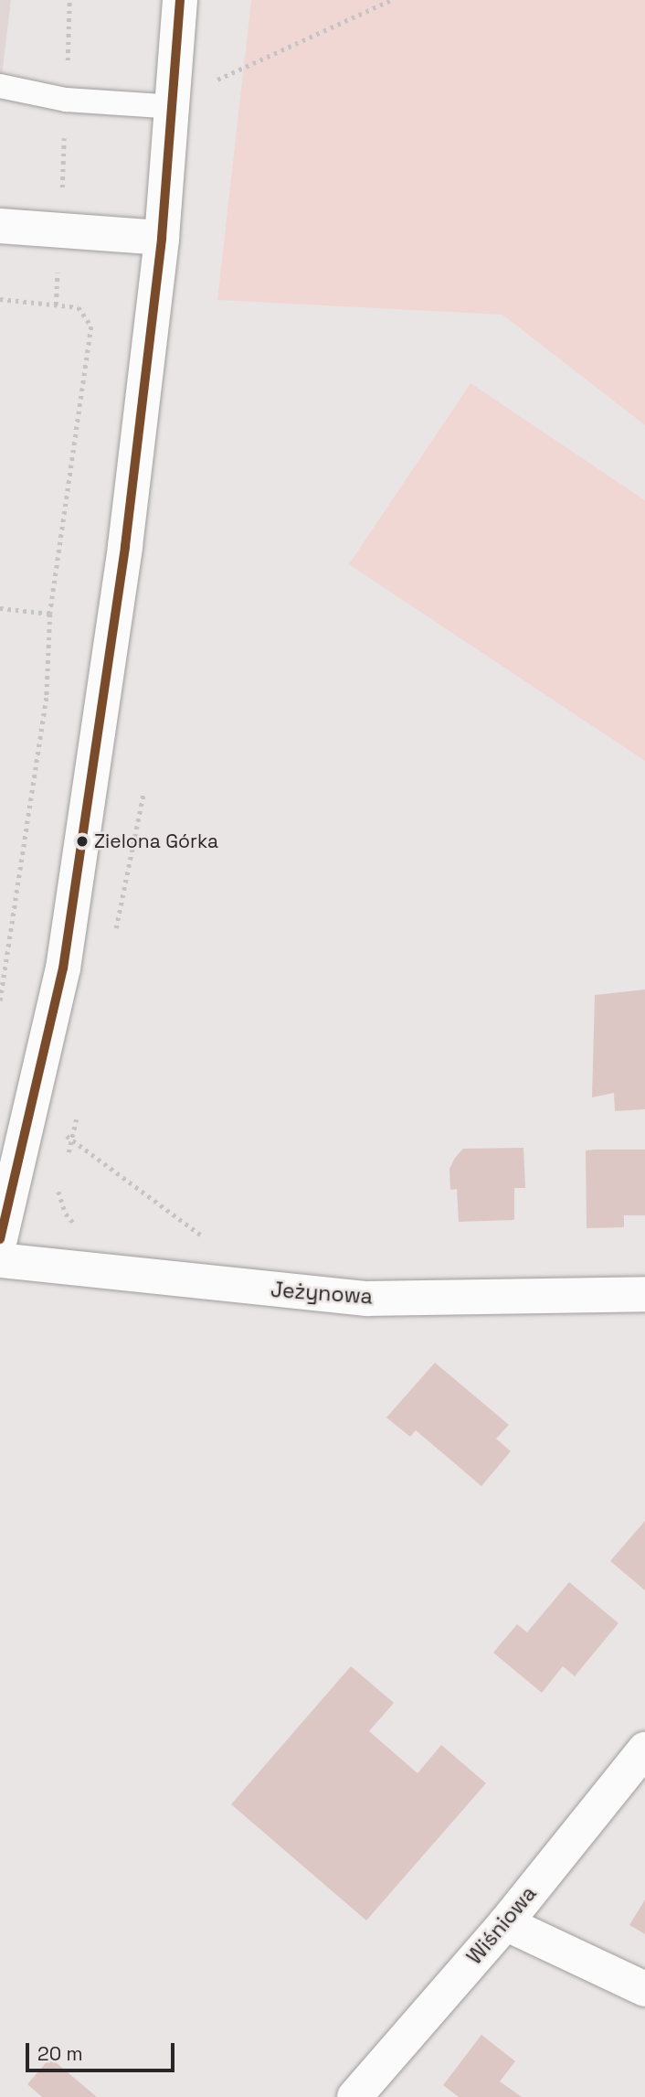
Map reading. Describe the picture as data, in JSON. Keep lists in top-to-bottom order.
{
  "streets": {
    "street": ["Jeżynowa", "Wiśniowa"]
  },
  "places": ["Zielona Górka"],
  "scale_bar": "20 m"
}
